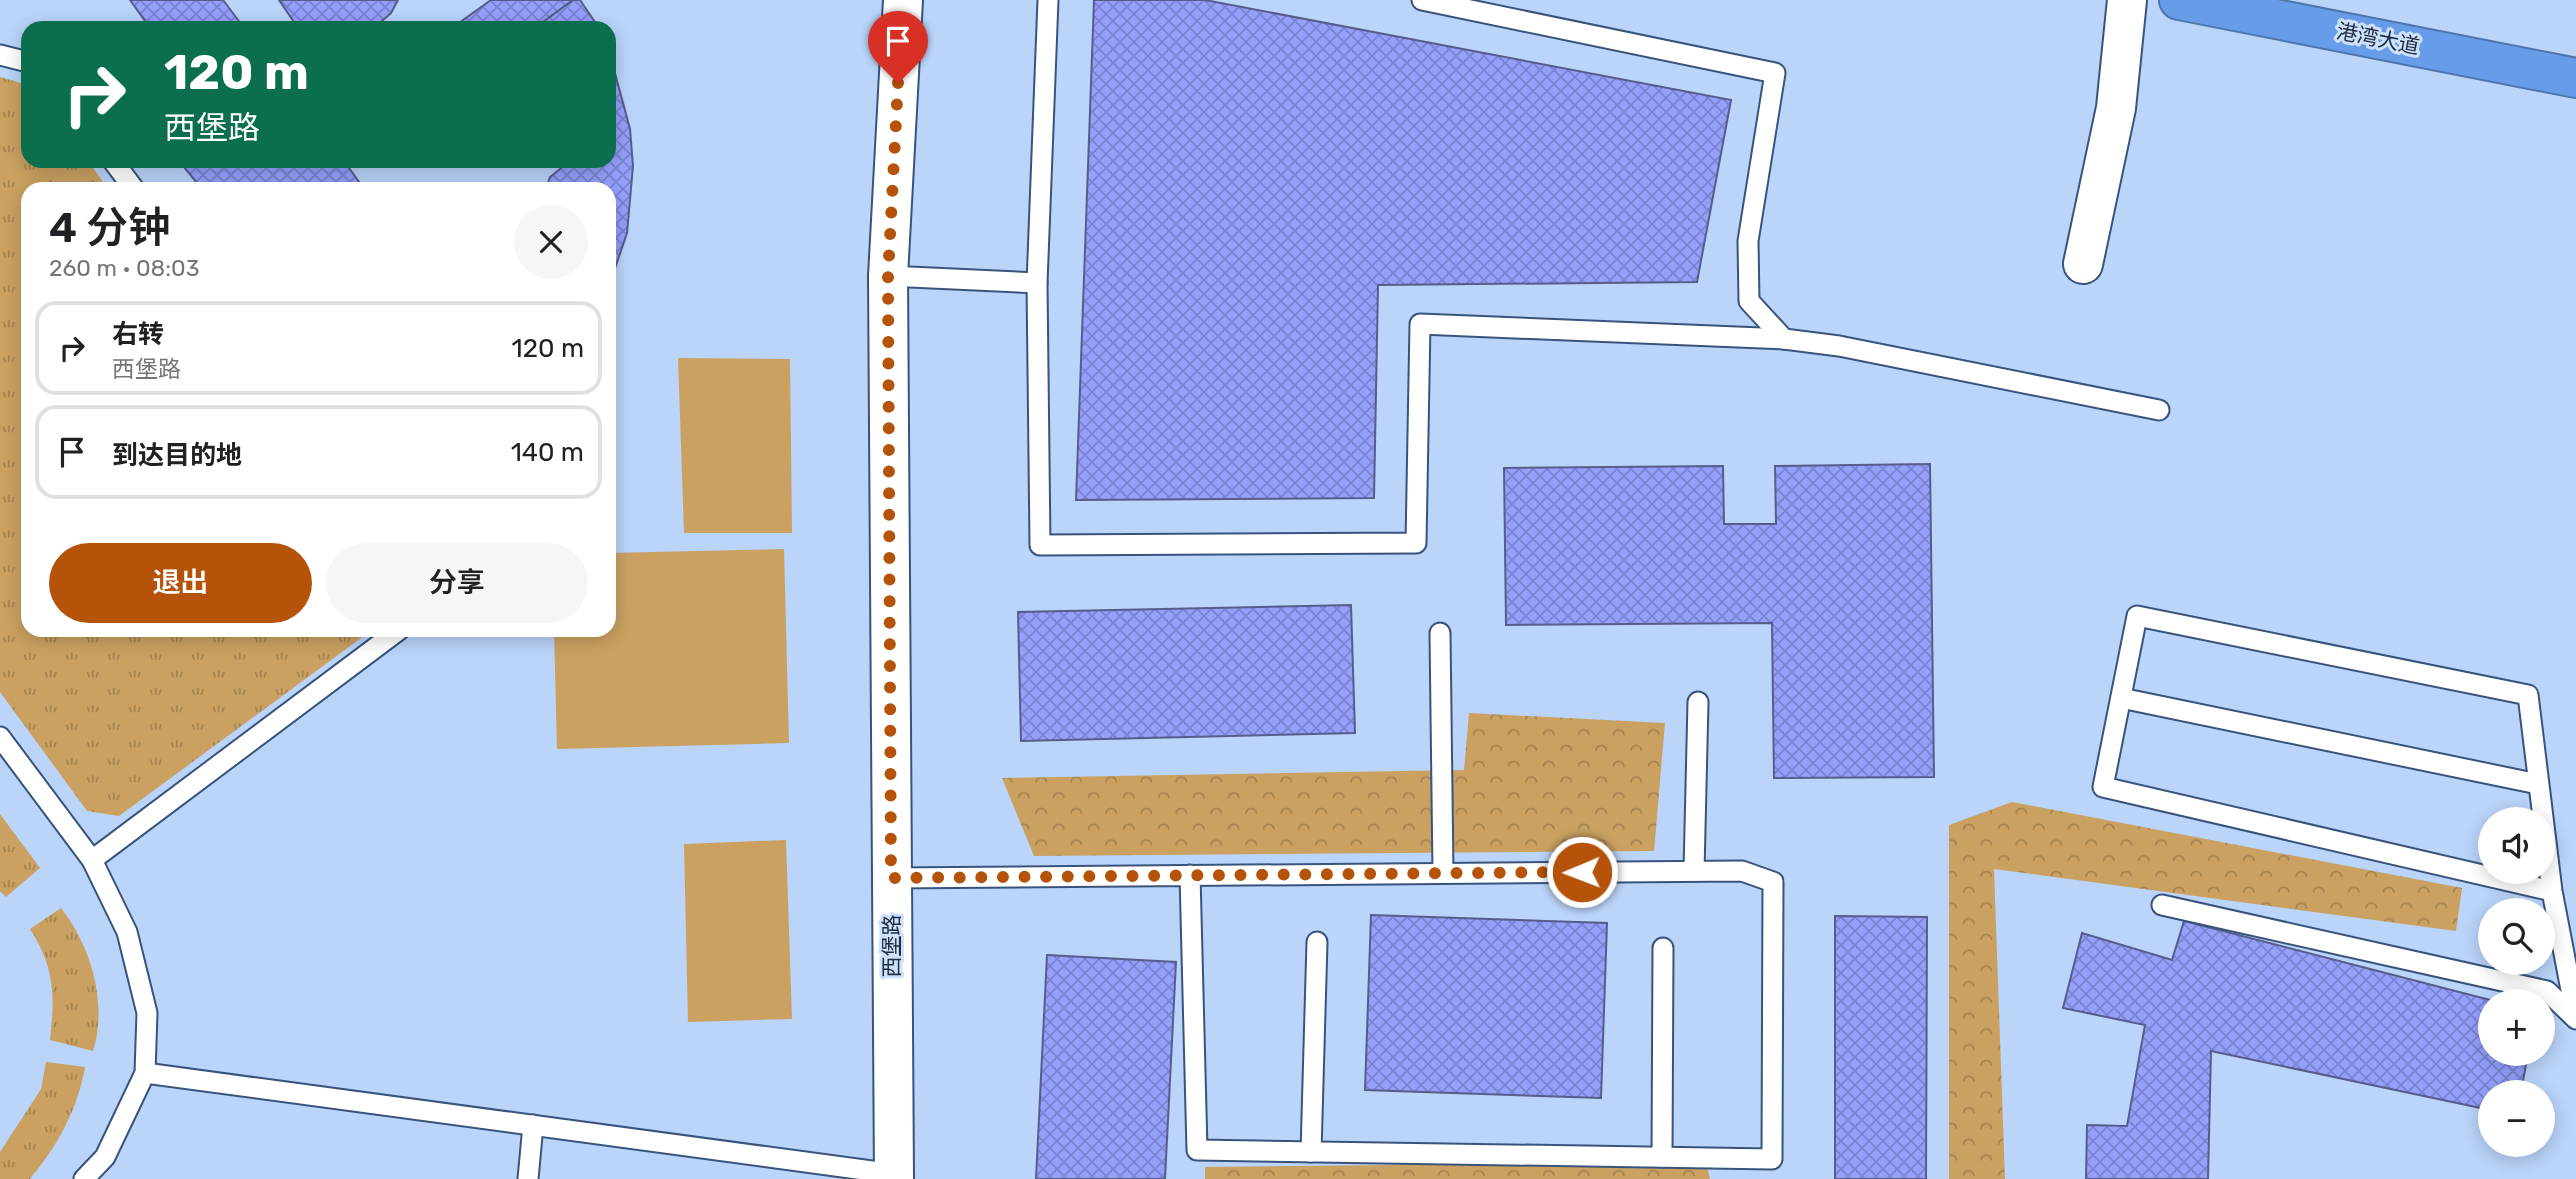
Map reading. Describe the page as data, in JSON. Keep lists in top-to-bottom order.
{
  "streets": {
    "highway": ["港湾大道"],
    "street": ["西堡路"]
  },
  "page": {
    "turn": ["120 m", "西堡路"],
    "heading": ["4 分钟", "260 m · 08:03"],
    "list": [
      {
        "name": "右转",
        "note": "西堡路",
        "value": "120 m"
      },
      {
        "name": "到达目的地",
        "value": "140 m"
      }
    ],
    "buttons": ["退出", "分享"],
    "map_buttons": ["+", "−"]
  }
}
